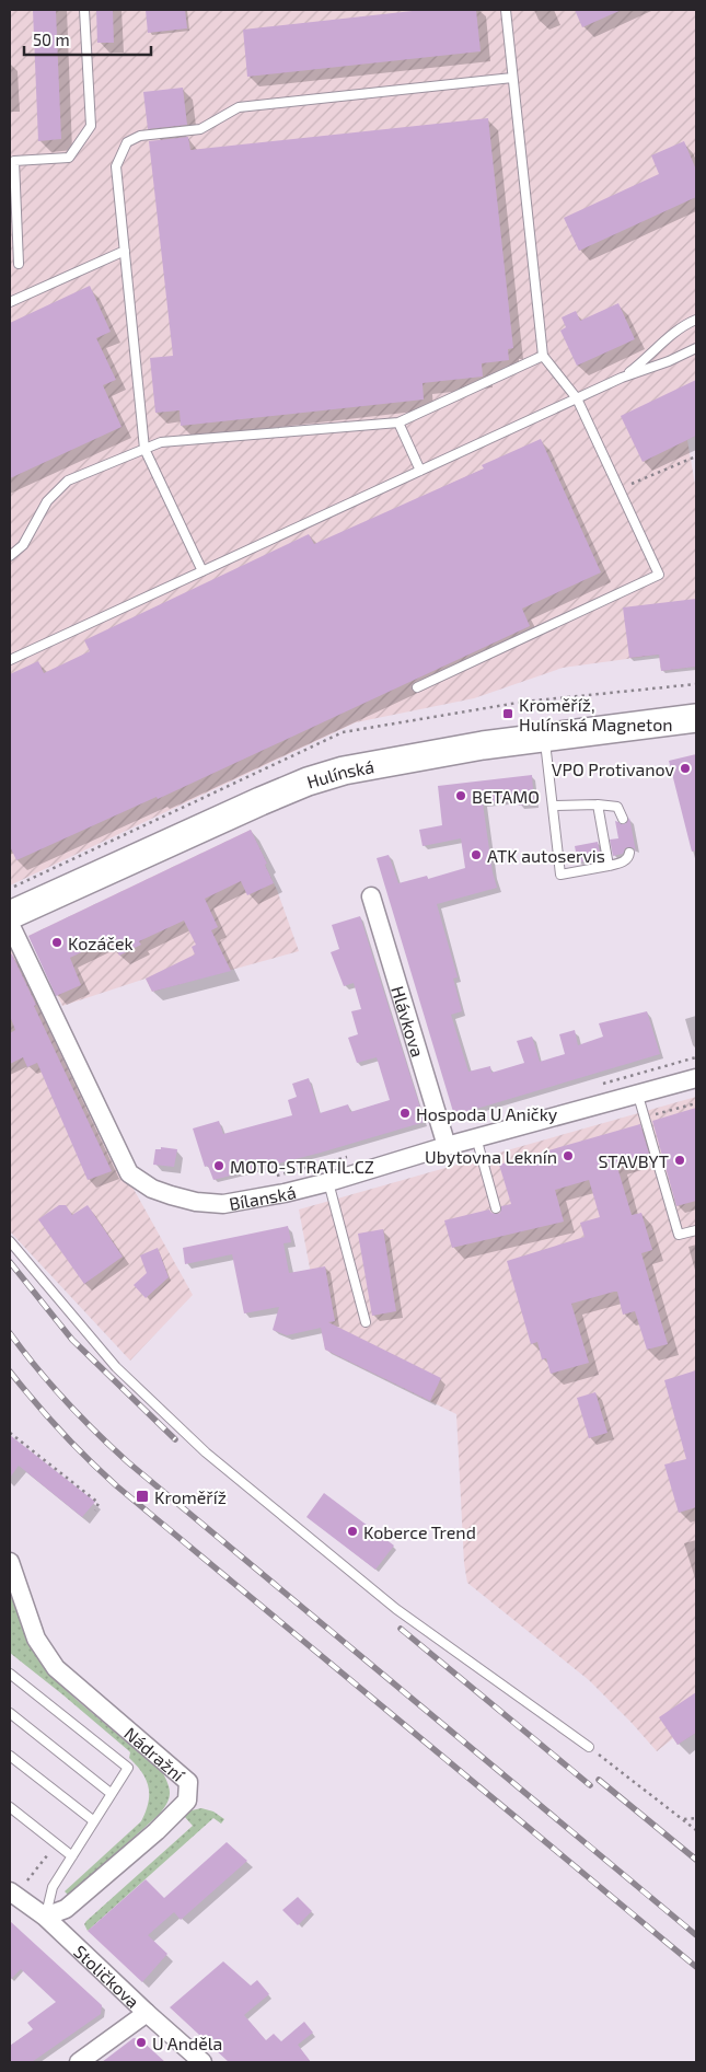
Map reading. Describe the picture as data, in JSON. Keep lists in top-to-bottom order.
{
  "streets": {
    "main road": ["Hulínská"],
    "street": [
      "Hlávkova",
      "Bílanská",
      "Nádražní",
      "Stoličkova"
    ]
  },
  "crossings": [
    ["Hlávkova", "Bílanská"],
    ["Nádražní", "Stoličkova"]
  ],
  "places": {
    "transit": ["Kroměříž, Hulínská Magneton", "Kroměříž"],
    "other": [
      "VPO Protivanov",
      "BETAMO",
      "ATK autoservis",
      "Kozáček",
      "Hospoda U Aničky",
      "Ubytovna Leknín",
      "STAVBYT",
      "MOTO-STRATIL.CZ",
      "Koberce Trend",
      "U Anděla"
    ]
  },
  "scale_bar": "50 m"
}
